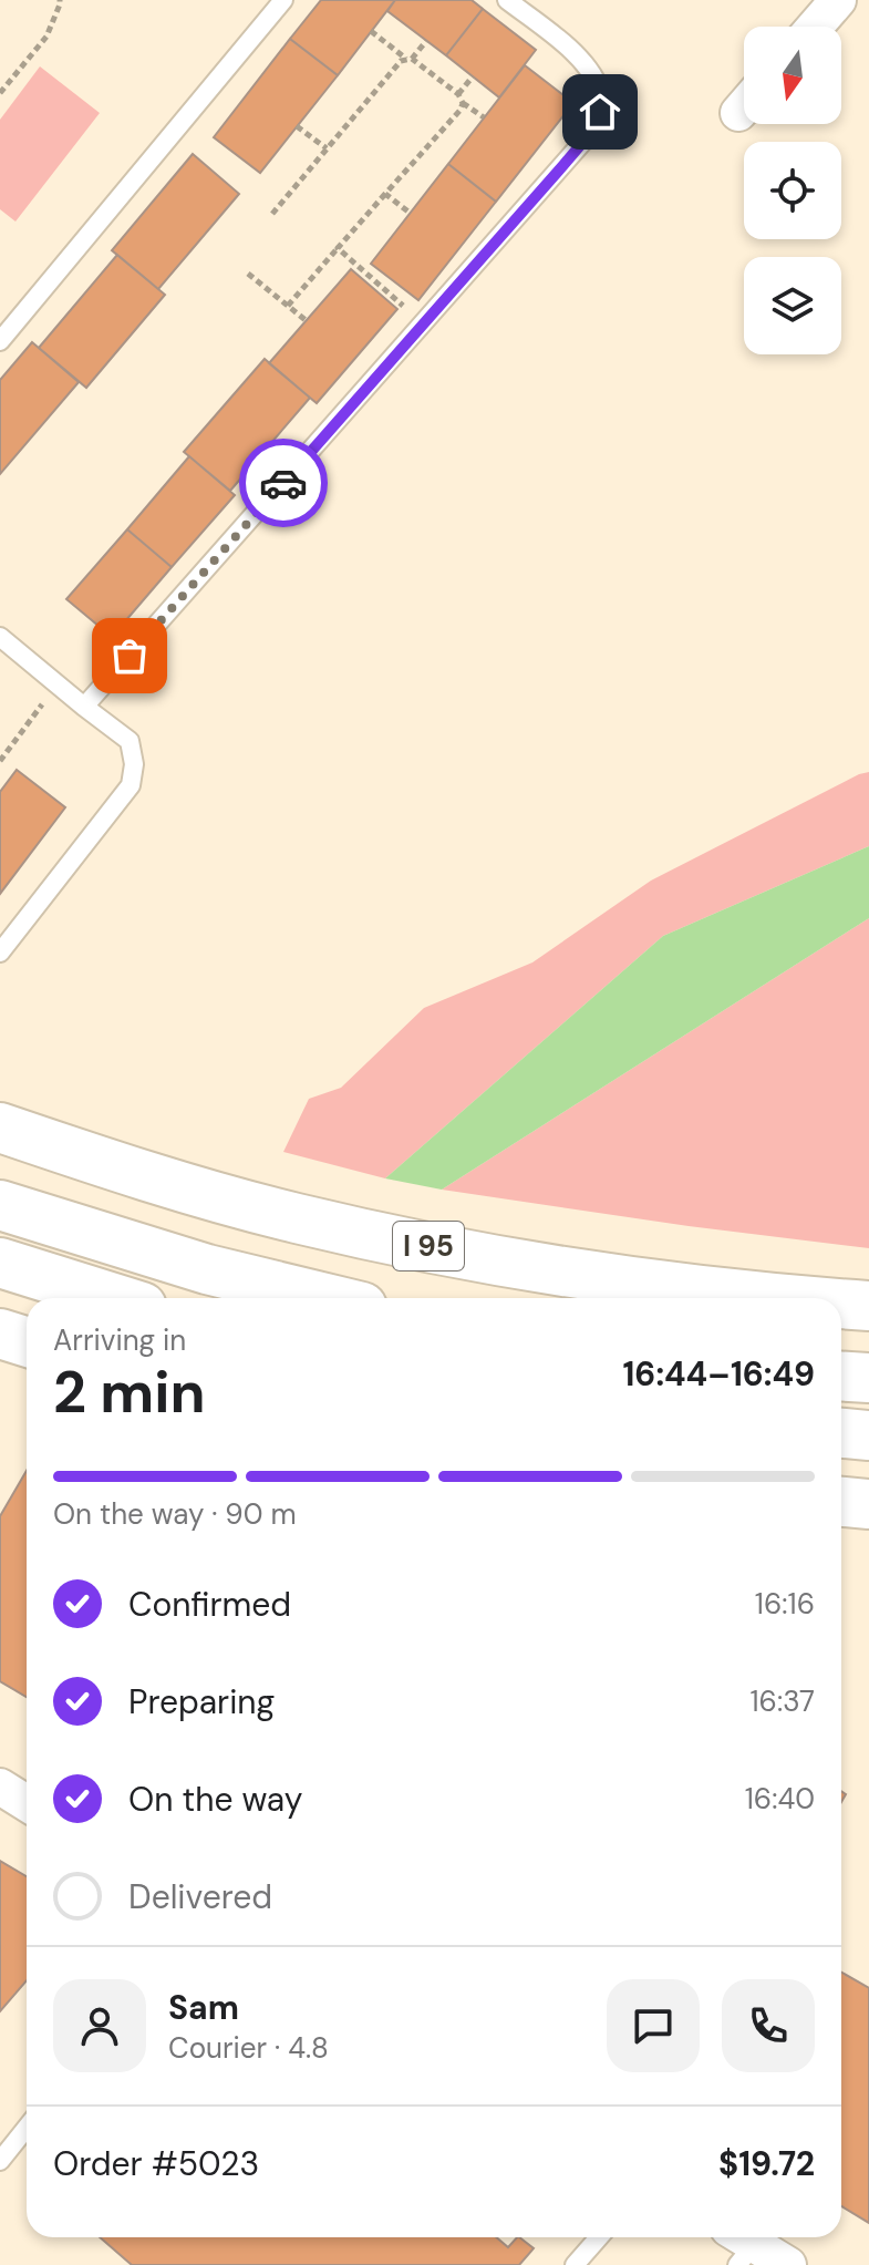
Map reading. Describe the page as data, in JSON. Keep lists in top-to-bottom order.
{
  "streets": {
    "highway": ["I 95"]
  },
  "north": "bottom",
  "page": {
    "heading": ["2 min", "Arriving in", "16:44–16:49"],
    "panel": [
      "Sam",
      "Courier · 4.8",
      "Order #5023",
      "$19.72"
    ],
    "bar": "On the way · 90 m",
    "list": [
      ["Confirmed", "16:16"],
      ["Preparing", "16:37"],
      ["On the way", "16:40"],
      "Delivered"
    ]
  }
}
